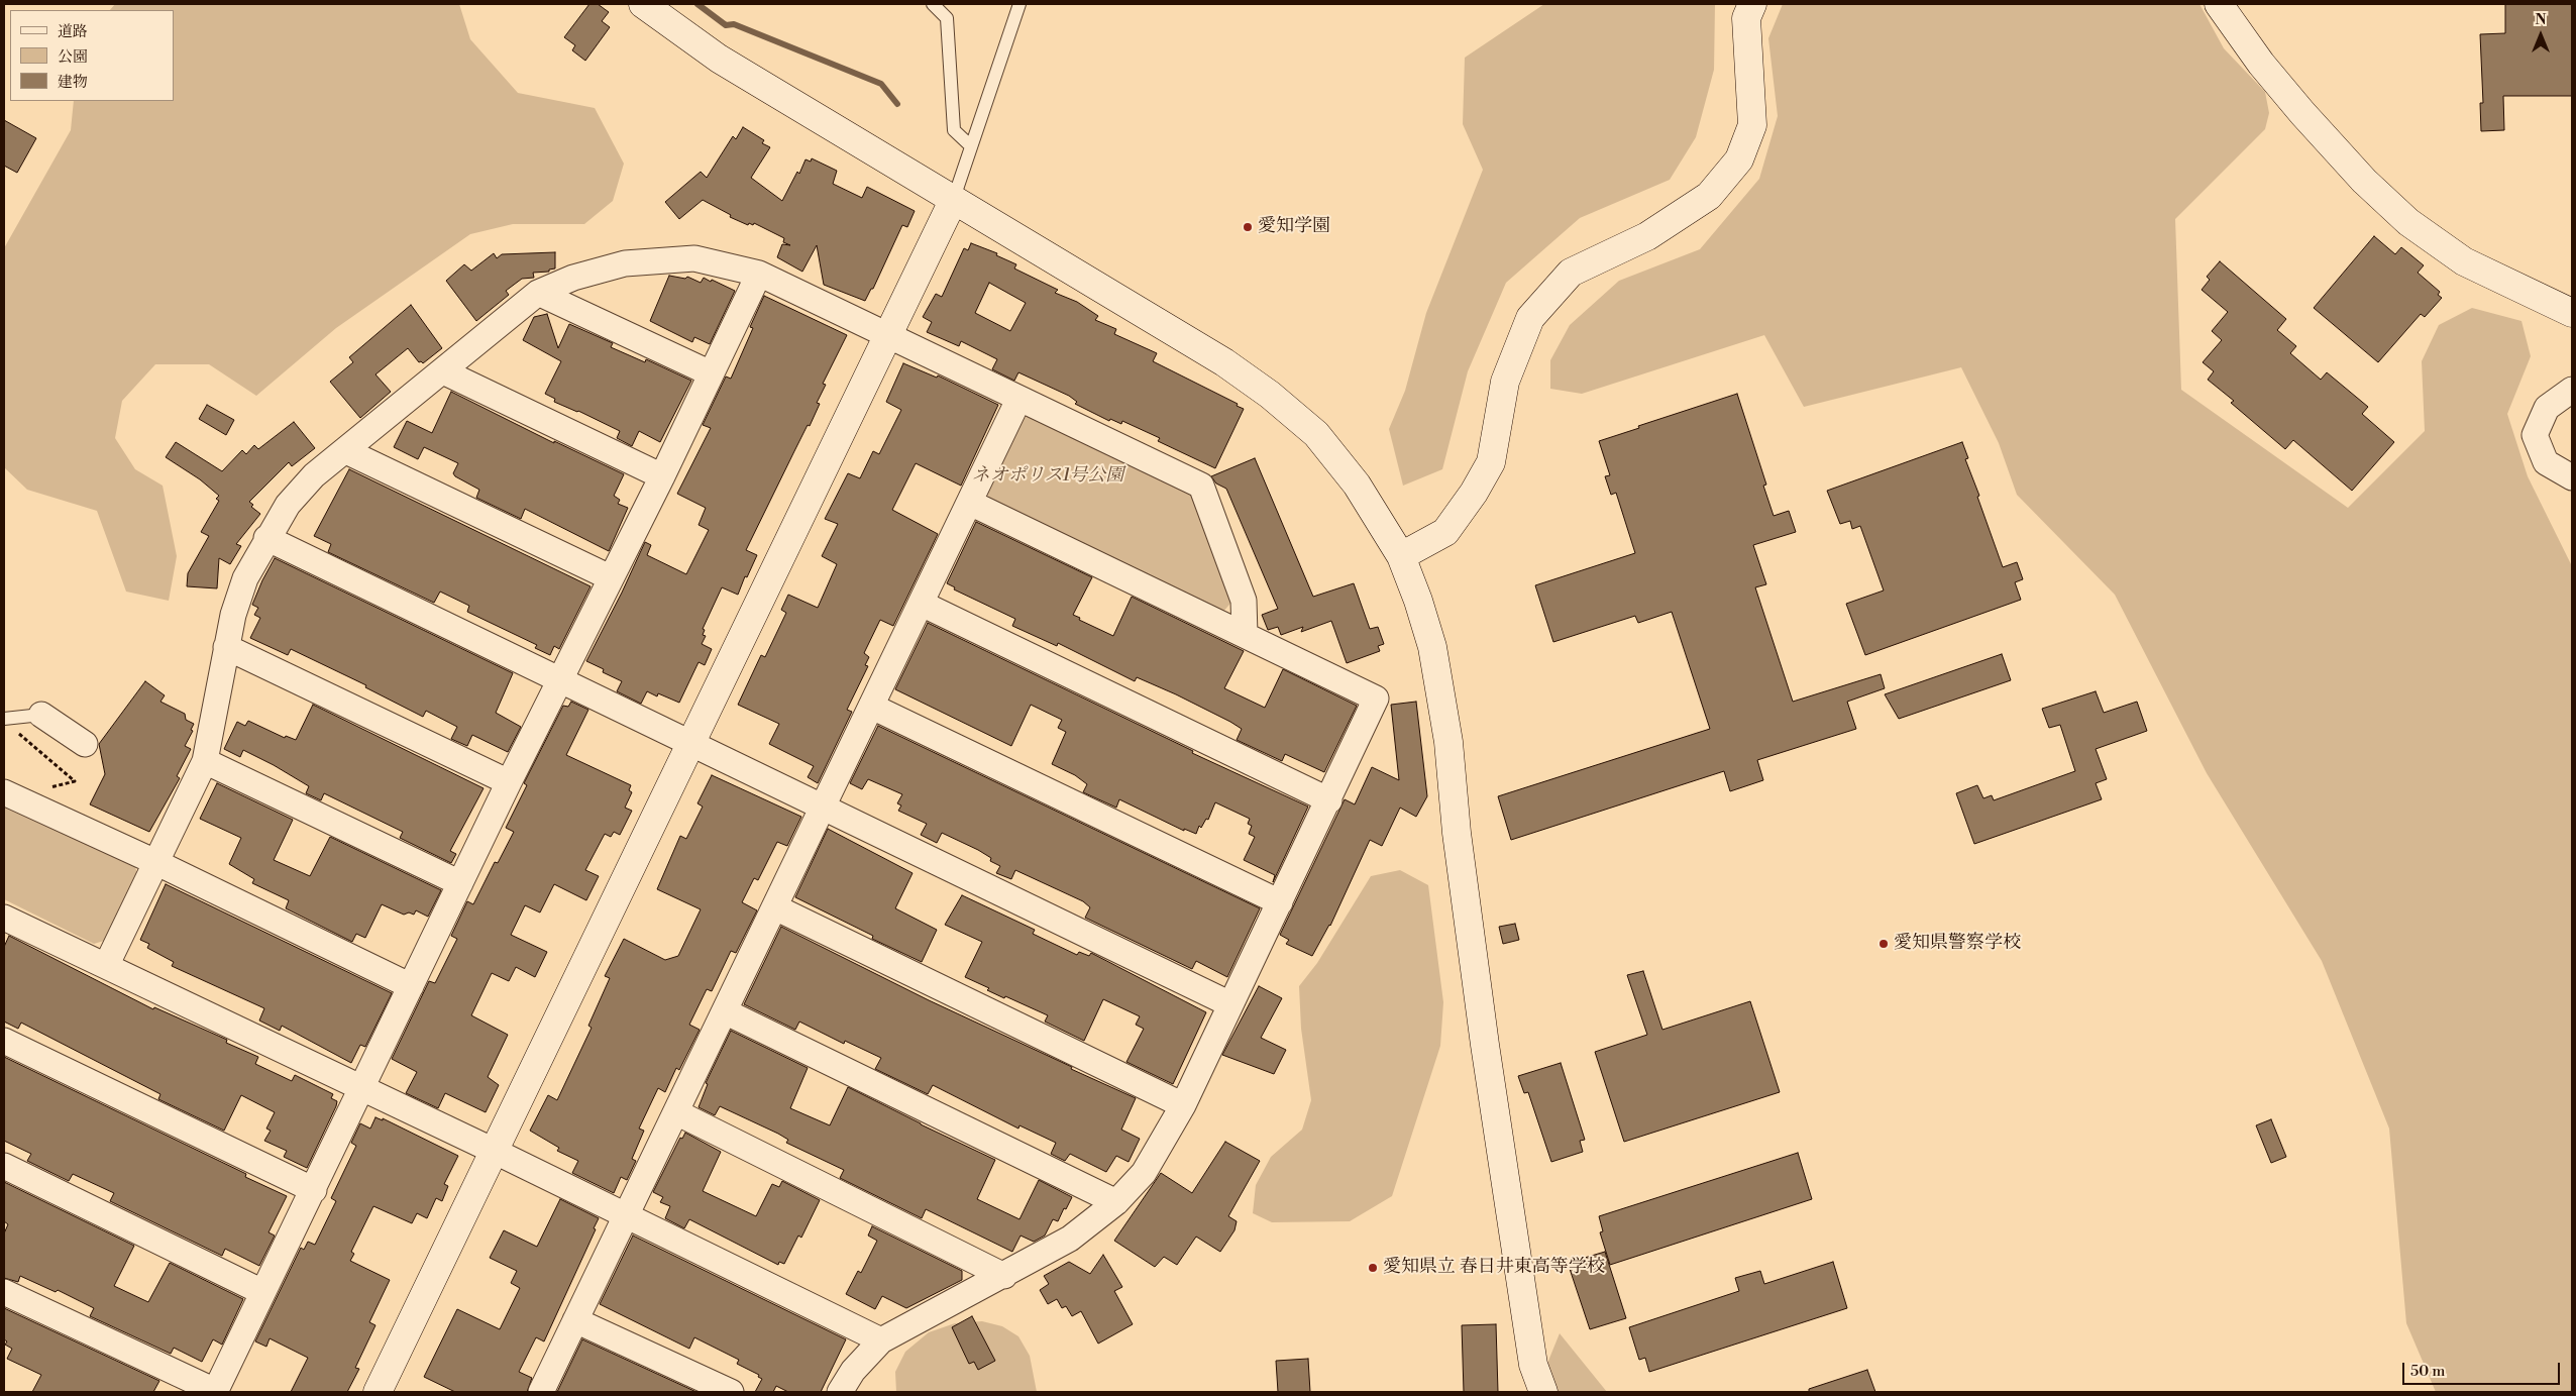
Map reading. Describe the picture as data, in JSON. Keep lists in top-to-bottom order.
{
  "parks": ["ネオポリス1号公園"],
  "places": ["愛知学園", "愛知県警察学校", "愛知県立 春日井東高等学校"],
  "legend": ["道路", "公園", "建物"],
  "scale_bar": "50 m",
  "north": "top"
}
